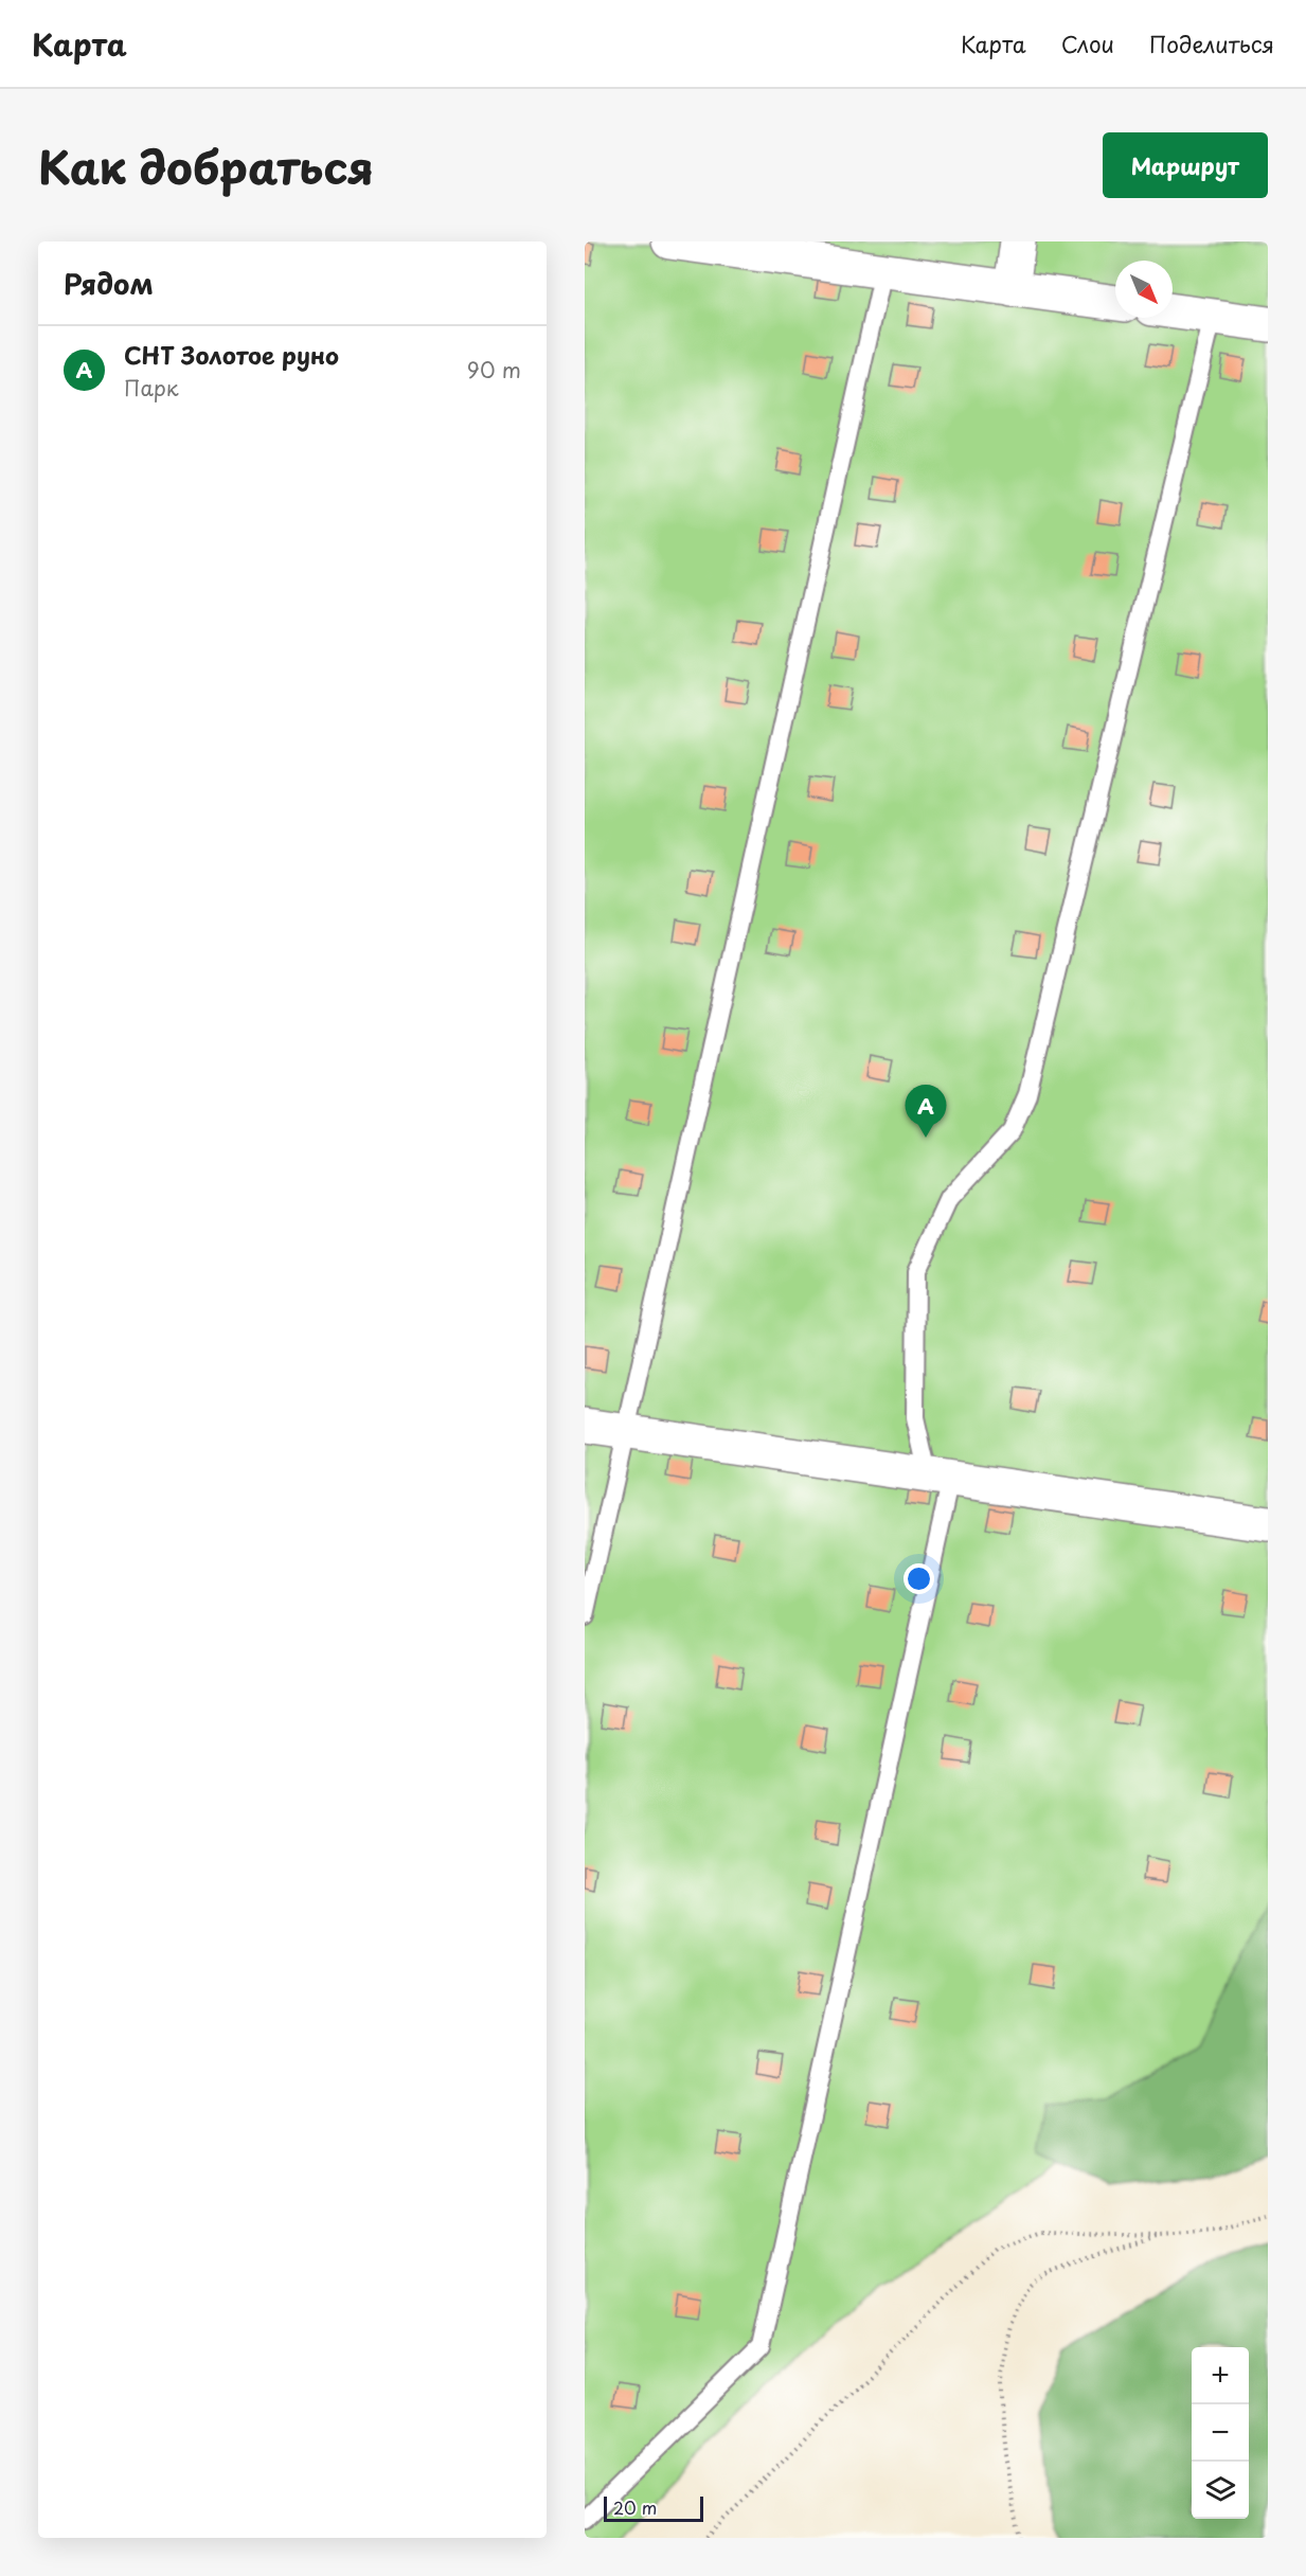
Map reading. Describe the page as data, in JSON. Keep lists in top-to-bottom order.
{
  "scale_bar": "20 m",
  "north": "bottom right",
  "page": {
    "header": "Карта",
    "nav": ["Карта", "Слои", "Поделиться"],
    "title": "Как добраться",
    "buttons": "Маршрут",
    "heading": "Рядом",
    "list": [
      {
        "mark": "A",
        "name": "СНТ Золотое руно",
        "note": "Парк",
        "value": "90 m"
      }
    ],
    "pins": "A",
    "map_buttons": ["+", "−"],
    "scale": "20 m"
  }
}
